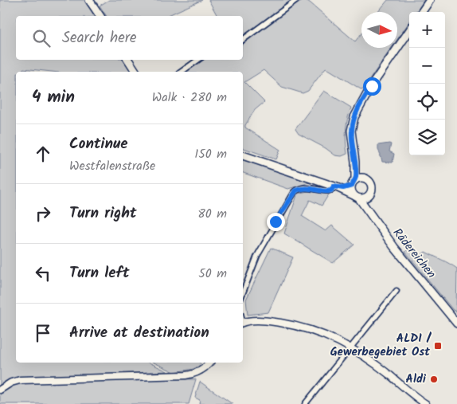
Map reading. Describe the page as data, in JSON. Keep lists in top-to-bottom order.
{
  "streets": {
    "main road": ["Rädereichen"]
  },
  "places": {
    "transit": ["ALDI / Gewerbegebiet Ost"],
    "other": ["Aldi"]
  },
  "north": "right",
  "page": {
    "map_buttons": ["+", "−"],
    "search": "Search here",
    "heading": ["4 min", "Walk · 280 m"],
    "list": [
      ["Continue", "Westfalenstraße", "150 m"],
      ["Turn right", "80 m"],
      ["Turn left", "50 m"],
      "Arrive at destination"
    ]
  }
}
